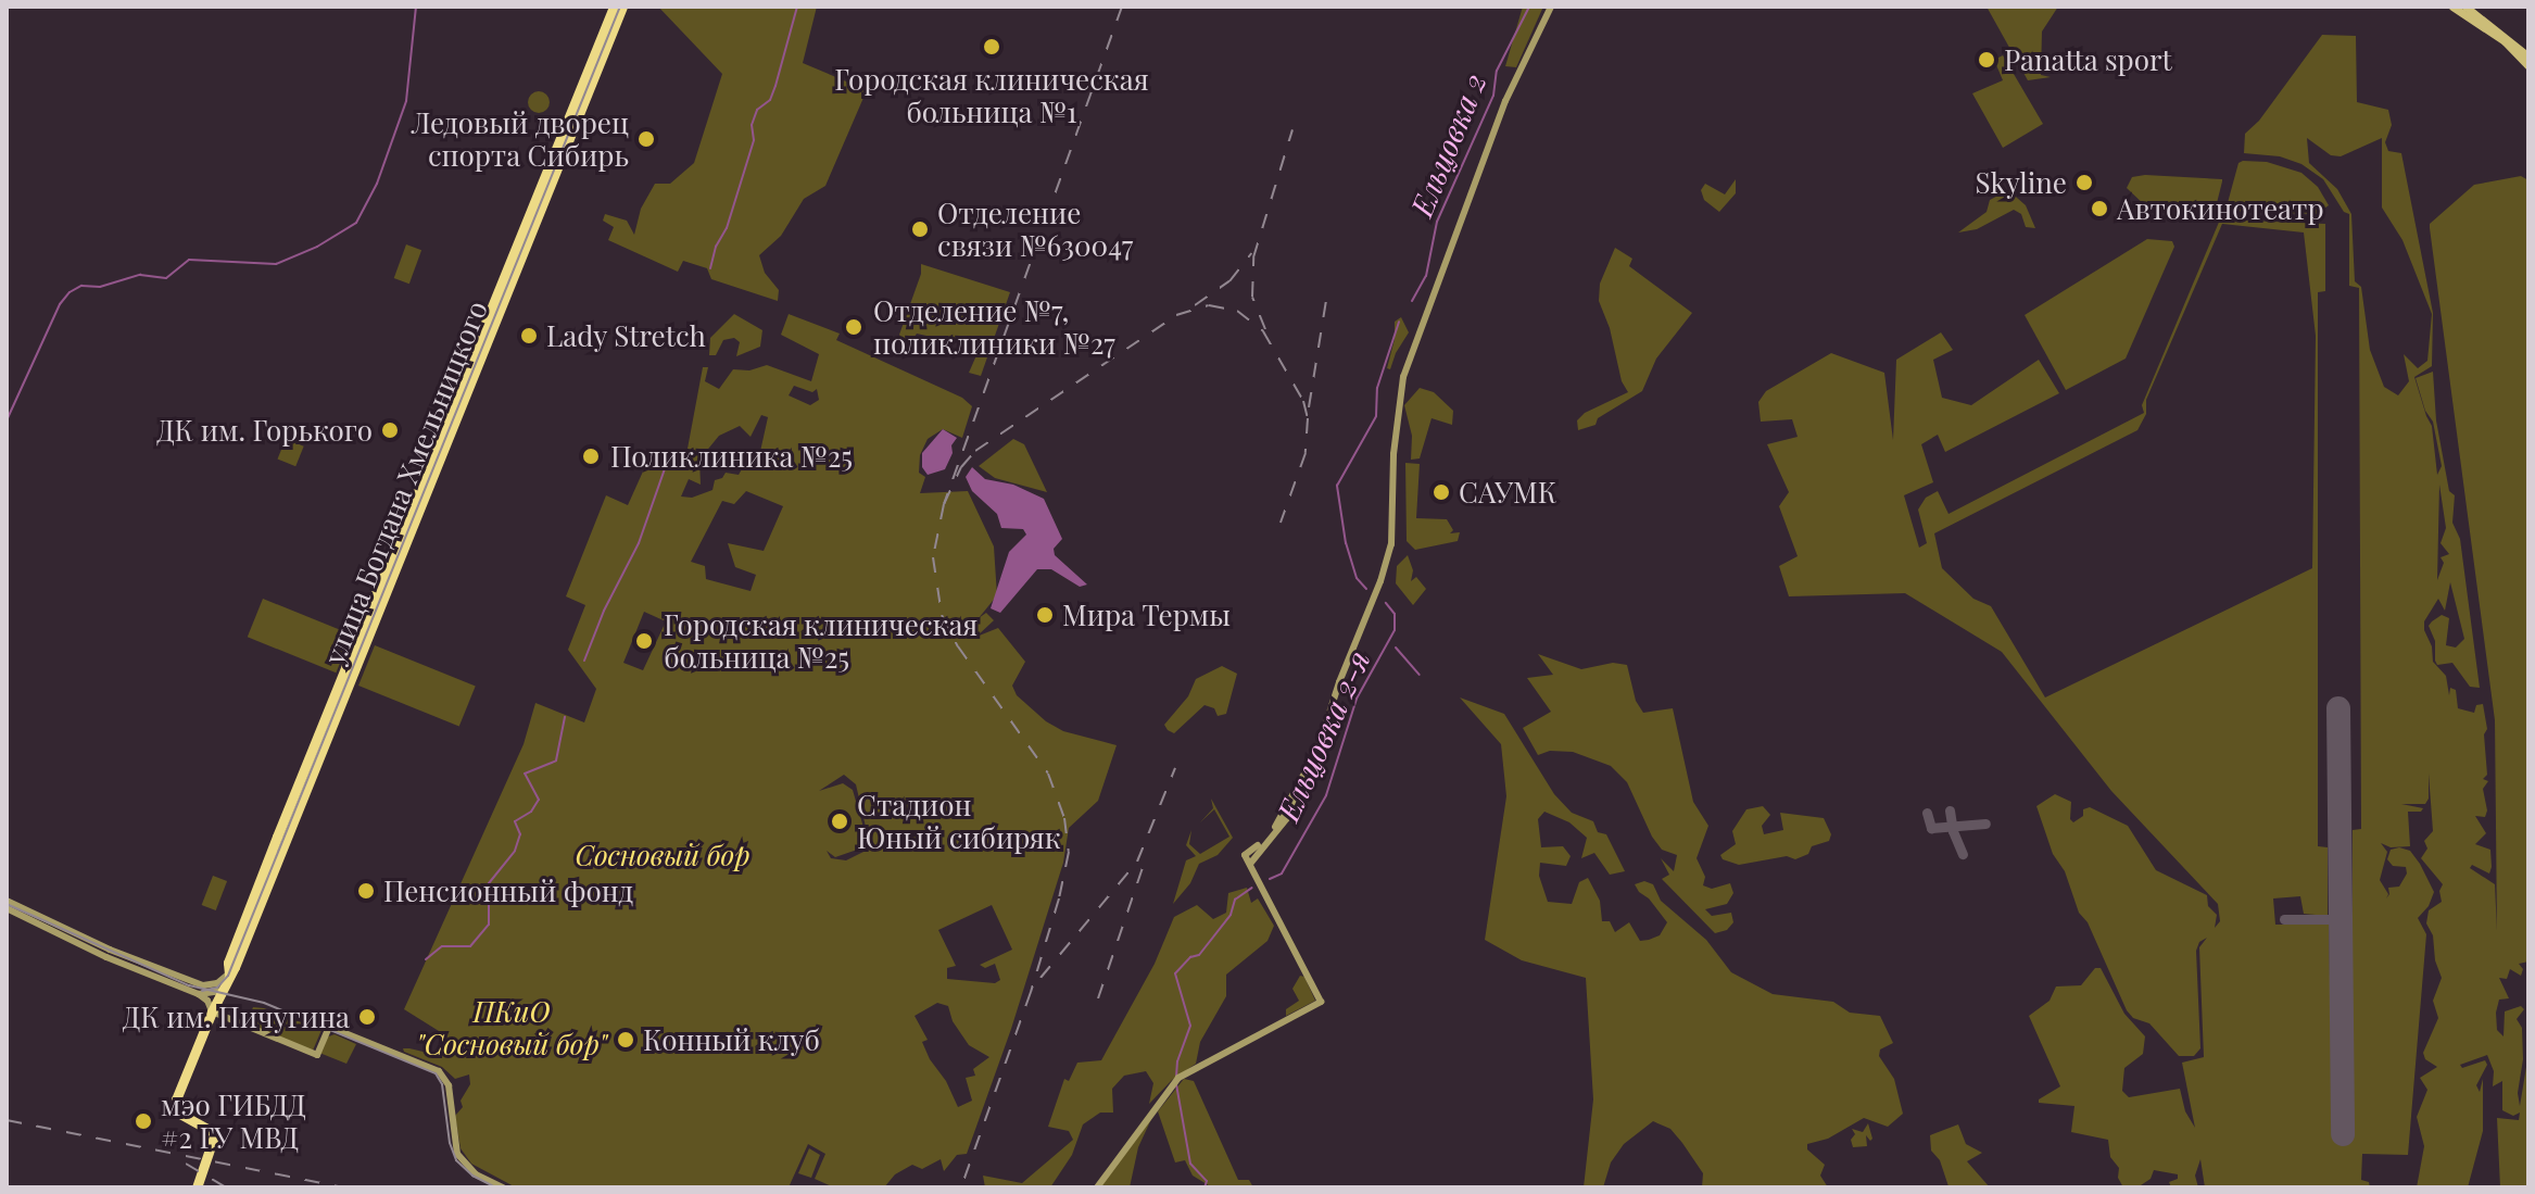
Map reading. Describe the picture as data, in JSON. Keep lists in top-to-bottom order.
{
  "streets": {
    "highway": ["улица Богдана Хмельницкого"]
  },
  "water": ["Ельцовка 2", "Ельцовка 2-я"],
  "parks": ["Сосновый бор", "ПКиО \"Сосновый бор\""],
  "places": [
    "Городская клиническая больница №1",
    "Panatta sport",
    "Ледовый дворец спорта Сибирь",
    "Skyline",
    "Автокинотеатр",
    "Отделение связи №630047",
    "Отделение №7, поликлиники №27",
    "Lady Stretch",
    "ДК им. Горького",
    "Поликлиника №25",
    "САУМК",
    "Мира Термы",
    "Городская клиническая больница №25",
    "Стадион Юный сибиряк",
    "Пенсионный фонд",
    "ДК им. Пичугина",
    "Конный клуб",
    "мэо ГИБДД #2 ГУ МВД"
  ]
}
